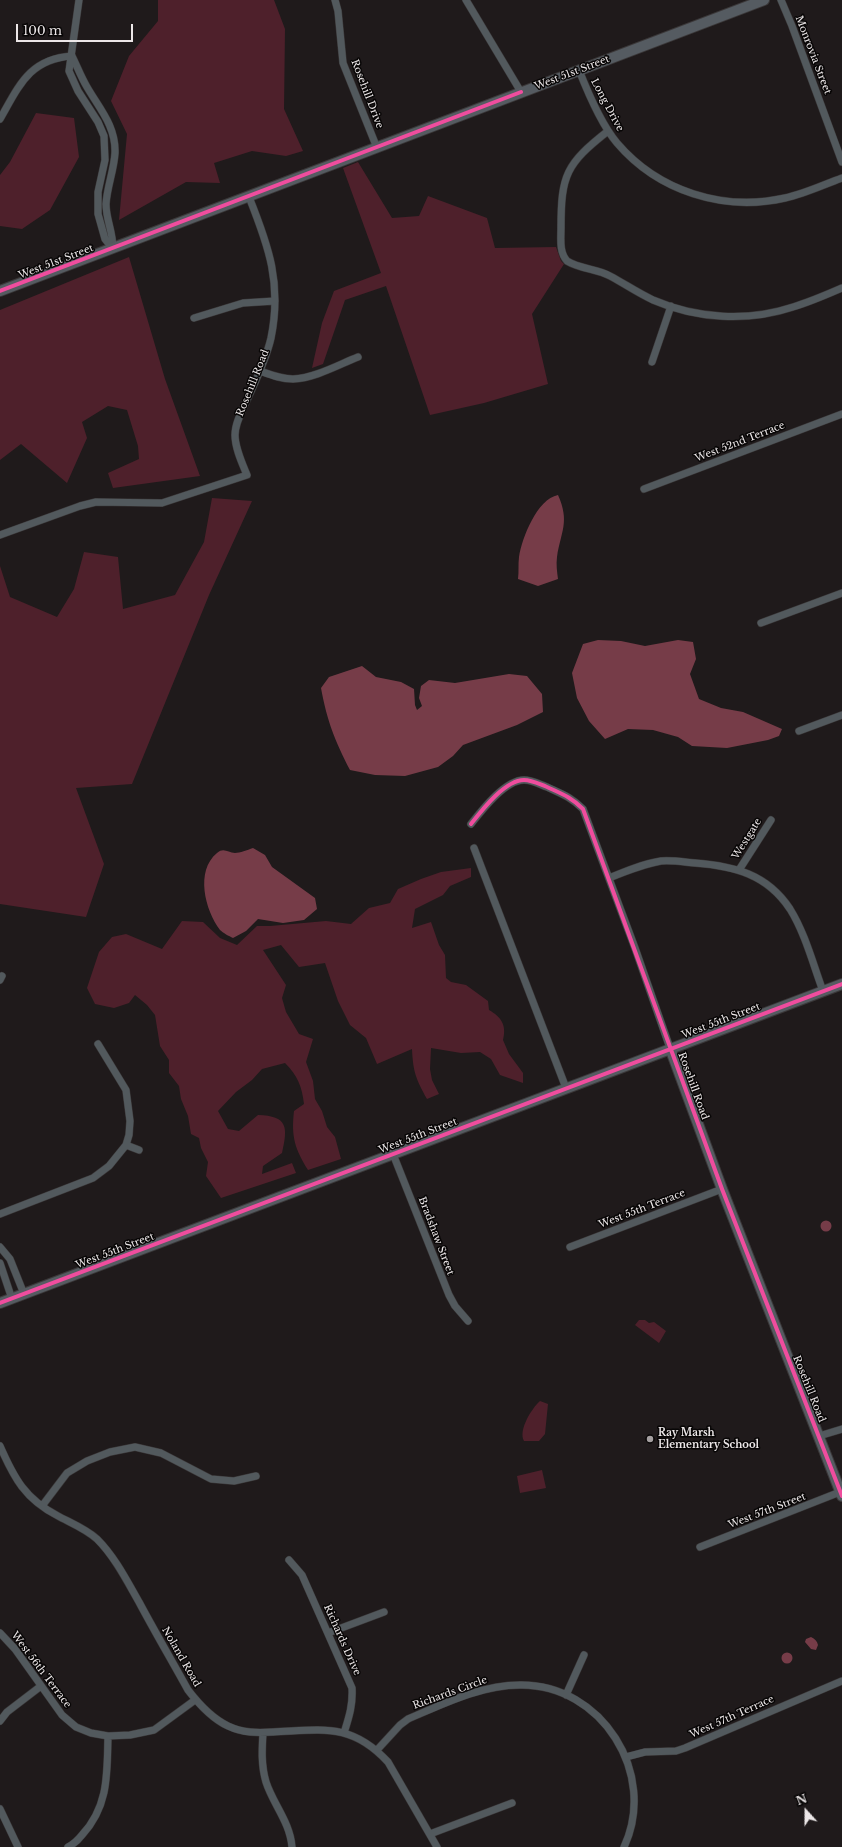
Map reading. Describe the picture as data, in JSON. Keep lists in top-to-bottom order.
{
  "streets": {
    "street": [
      "Monrovia Street",
      "West 51st Street",
      "Rosehill Drive",
      "Long Drive",
      "Rosehill Road",
      "West 52nd Terrace",
      "Westgate",
      "West 55th Street",
      "West 55th Terrace",
      "Bradshaw Street",
      "West 57th Street",
      "Richards Drive",
      "Noland Road",
      "West 56th Terrace",
      "Richards Circle",
      "West 57th Terrace"
    ]
  },
  "crossings": [
    ["West 51st Street", "Rosehill Drive"],
    ["West 51st Street", "Long Drive"],
    ["West 51st Street", "Rosehill Road"],
    ["Rosehill Road", "West 55th Street"],
    ["Rosehill Road", "West 55th Terrace"],
    ["Rosehill Road", "West 57th Street"],
    ["West 55th Street", "Bradshaw Street"],
    ["Richards Drive", "Noland Road"],
    ["Noland Road", "West 56th Terrace"],
    ["Noland Road", "Richards Circle"],
    ["Richards Circle", "West 57th Terrace"]
  ],
  "places": ["Ray Marsh Elementary School"],
  "scale_bar": "100 m",
  "north": "top"
}
